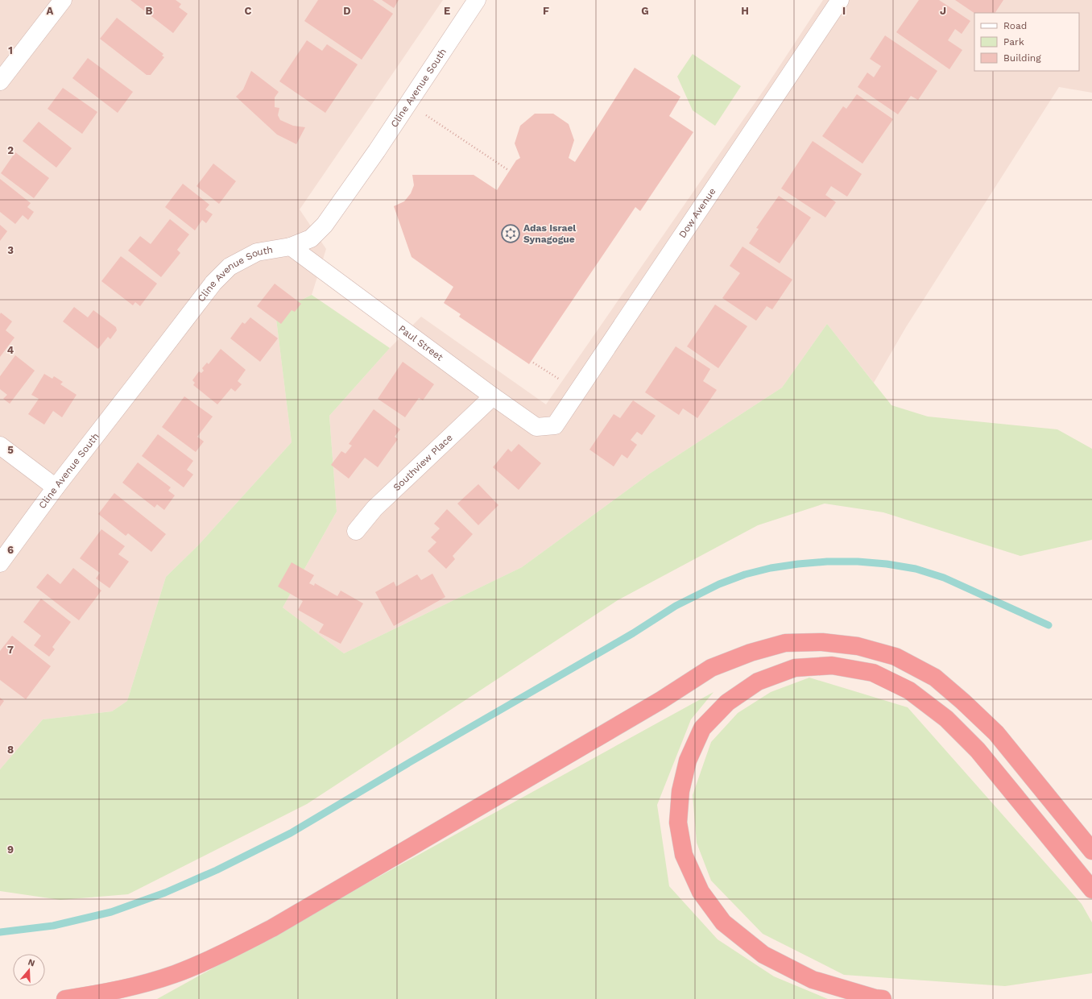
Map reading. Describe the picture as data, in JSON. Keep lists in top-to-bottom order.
{
  "streets": {
    "street": [
      "Cline Avenue South",
      "Dow Avenue",
      "Paul Street",
      "Southview Place"
    ]
  },
  "crossings": [
    ["Cline Avenue South", "Paul Street"],
    ["Dow Avenue", "Paul Street"],
    ["Paul Street", "Southview Place"]
  ],
  "places": {
    "synagogue": ["Adas Israel Synagogue"]
  },
  "legend": ["Road", "Park", "Building"],
  "north": "top",
  "grid": {
    "columns": [
      "A",
      "B",
      "C",
      "D",
      "E",
      "F",
      "G",
      "H",
      "I",
      "J"
    ],
    "rows": [
      "1",
      "2",
      "3",
      "4",
      "5",
      "6",
      "7",
      "8",
      "9"
    ]
  }
}
